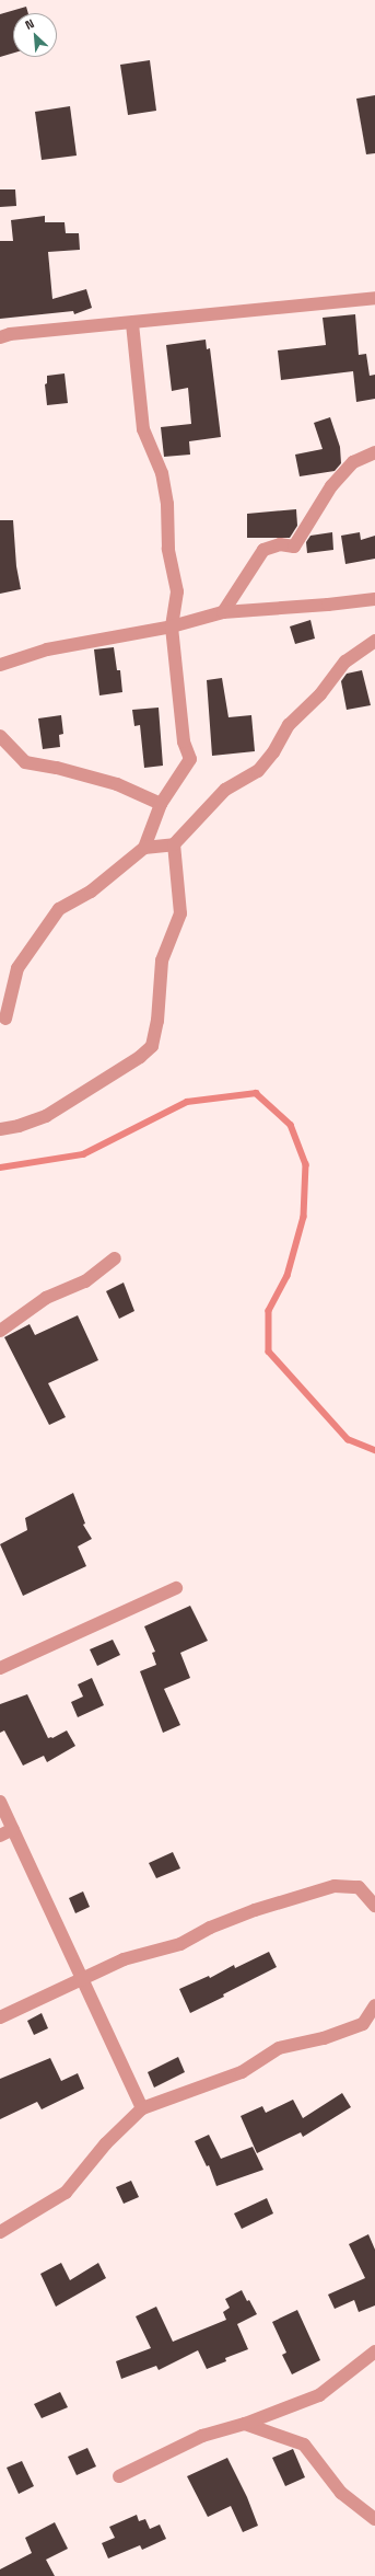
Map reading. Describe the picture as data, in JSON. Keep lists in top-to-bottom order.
{
  "north": "top left"
}
